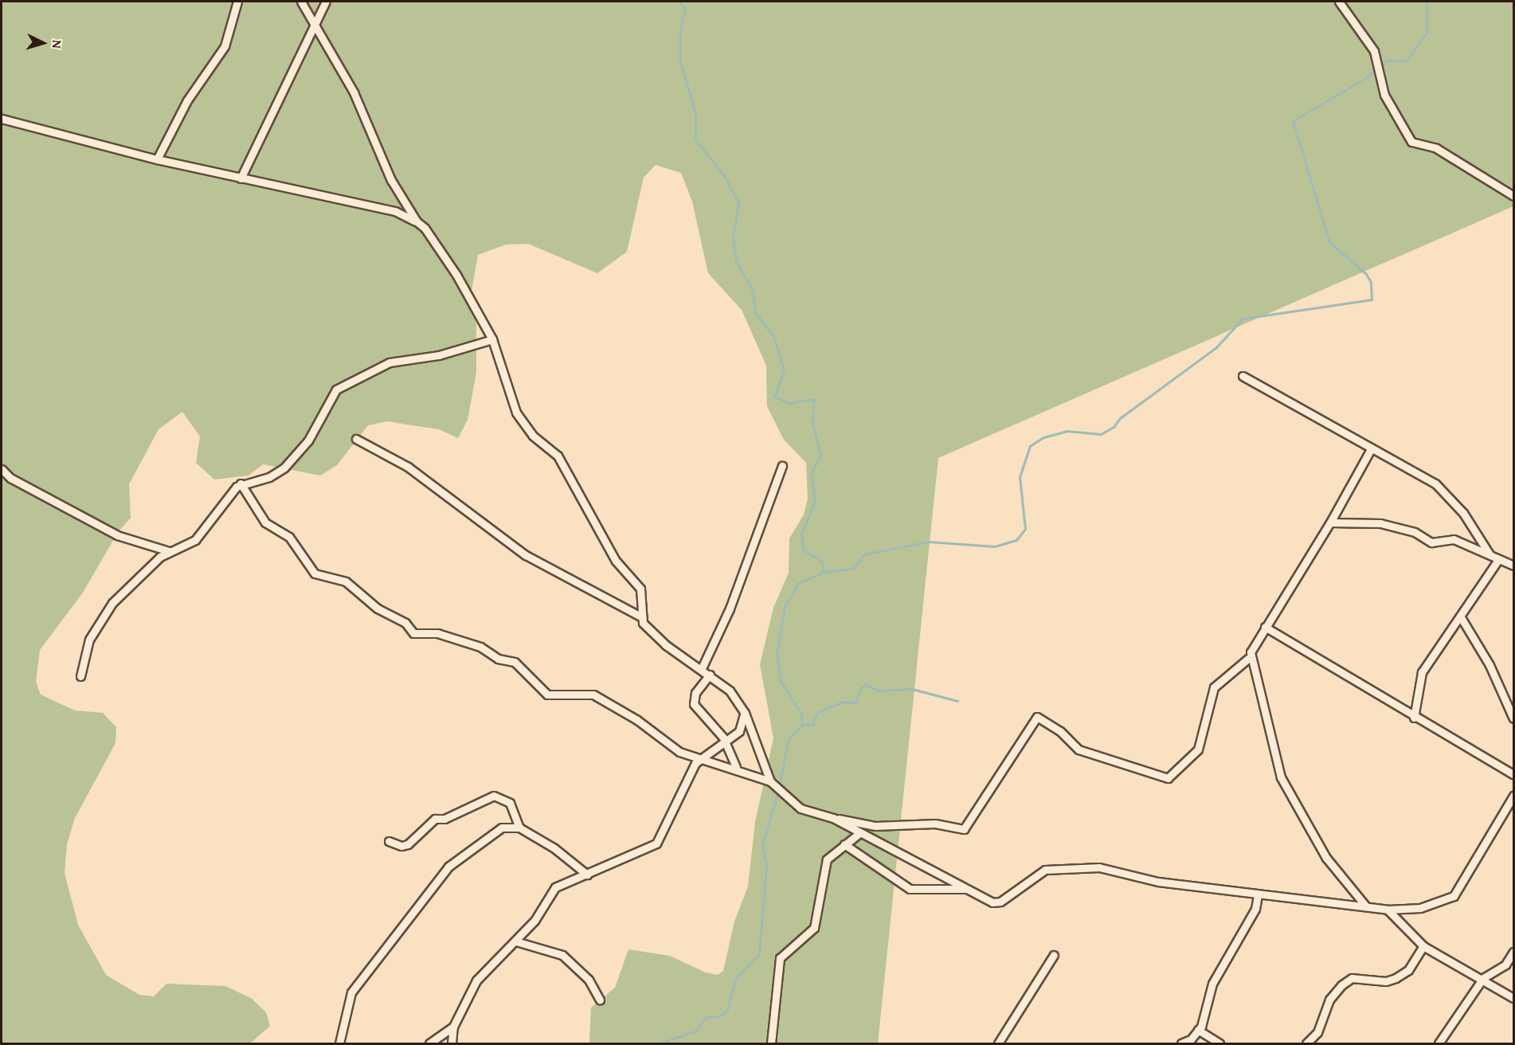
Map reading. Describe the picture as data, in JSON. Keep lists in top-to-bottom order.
{
  "north": "right"
}
